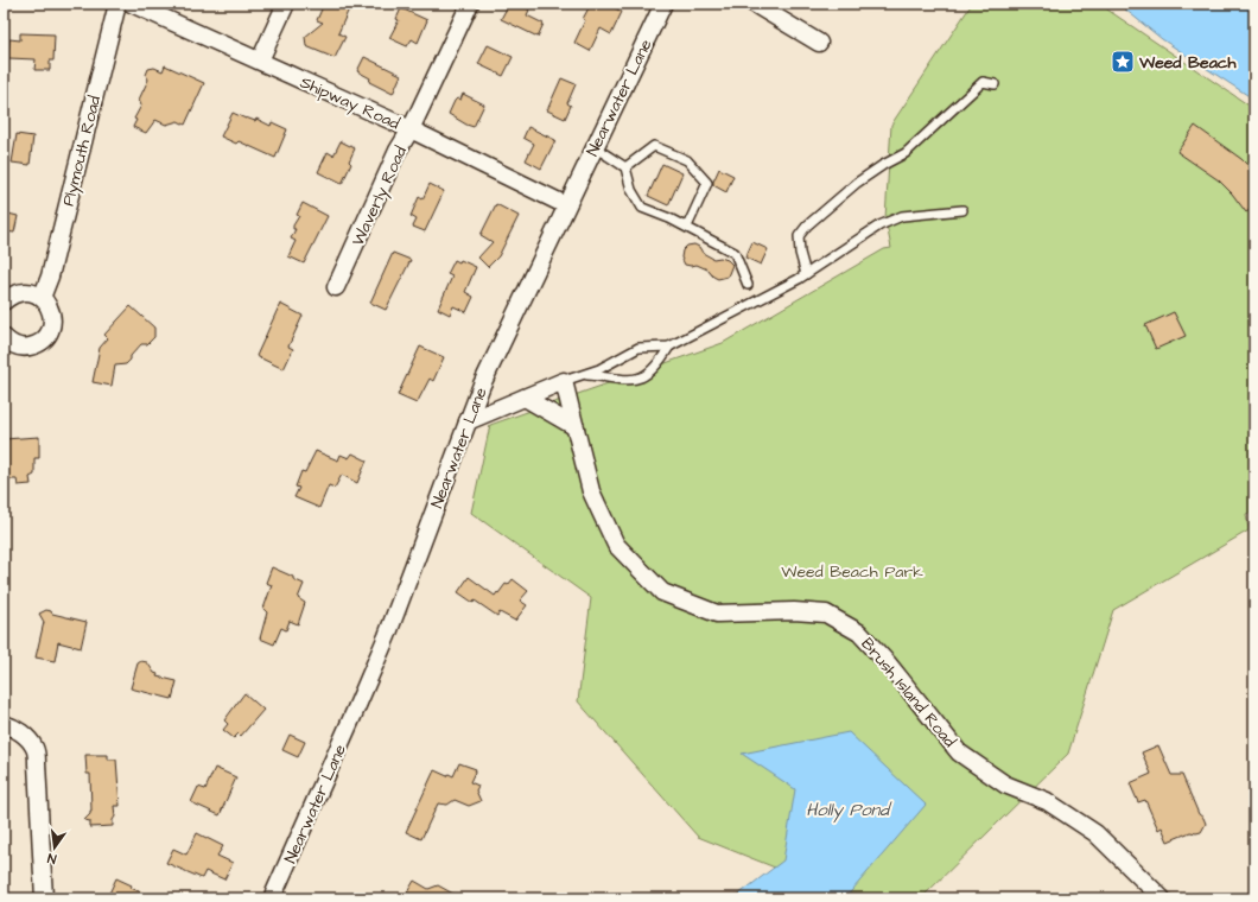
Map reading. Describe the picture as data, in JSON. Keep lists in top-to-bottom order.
{
  "streets": {
    "street": [
      "Nearwater Lane",
      "Shipway Road",
      "Plymouth Road",
      "Waverly Road",
      "Brush Island Road"
    ]
  },
  "crossings": [
    ["Nearwater Lane", "Shipway Road"],
    ["Shipway Road", "Waverly Road"]
  ],
  "water": ["Holly Pond"],
  "parks": ["Weed Beach Park"],
  "places": {
    "place": ["Weed Beach"]
  },
  "north": "bottom"
}
